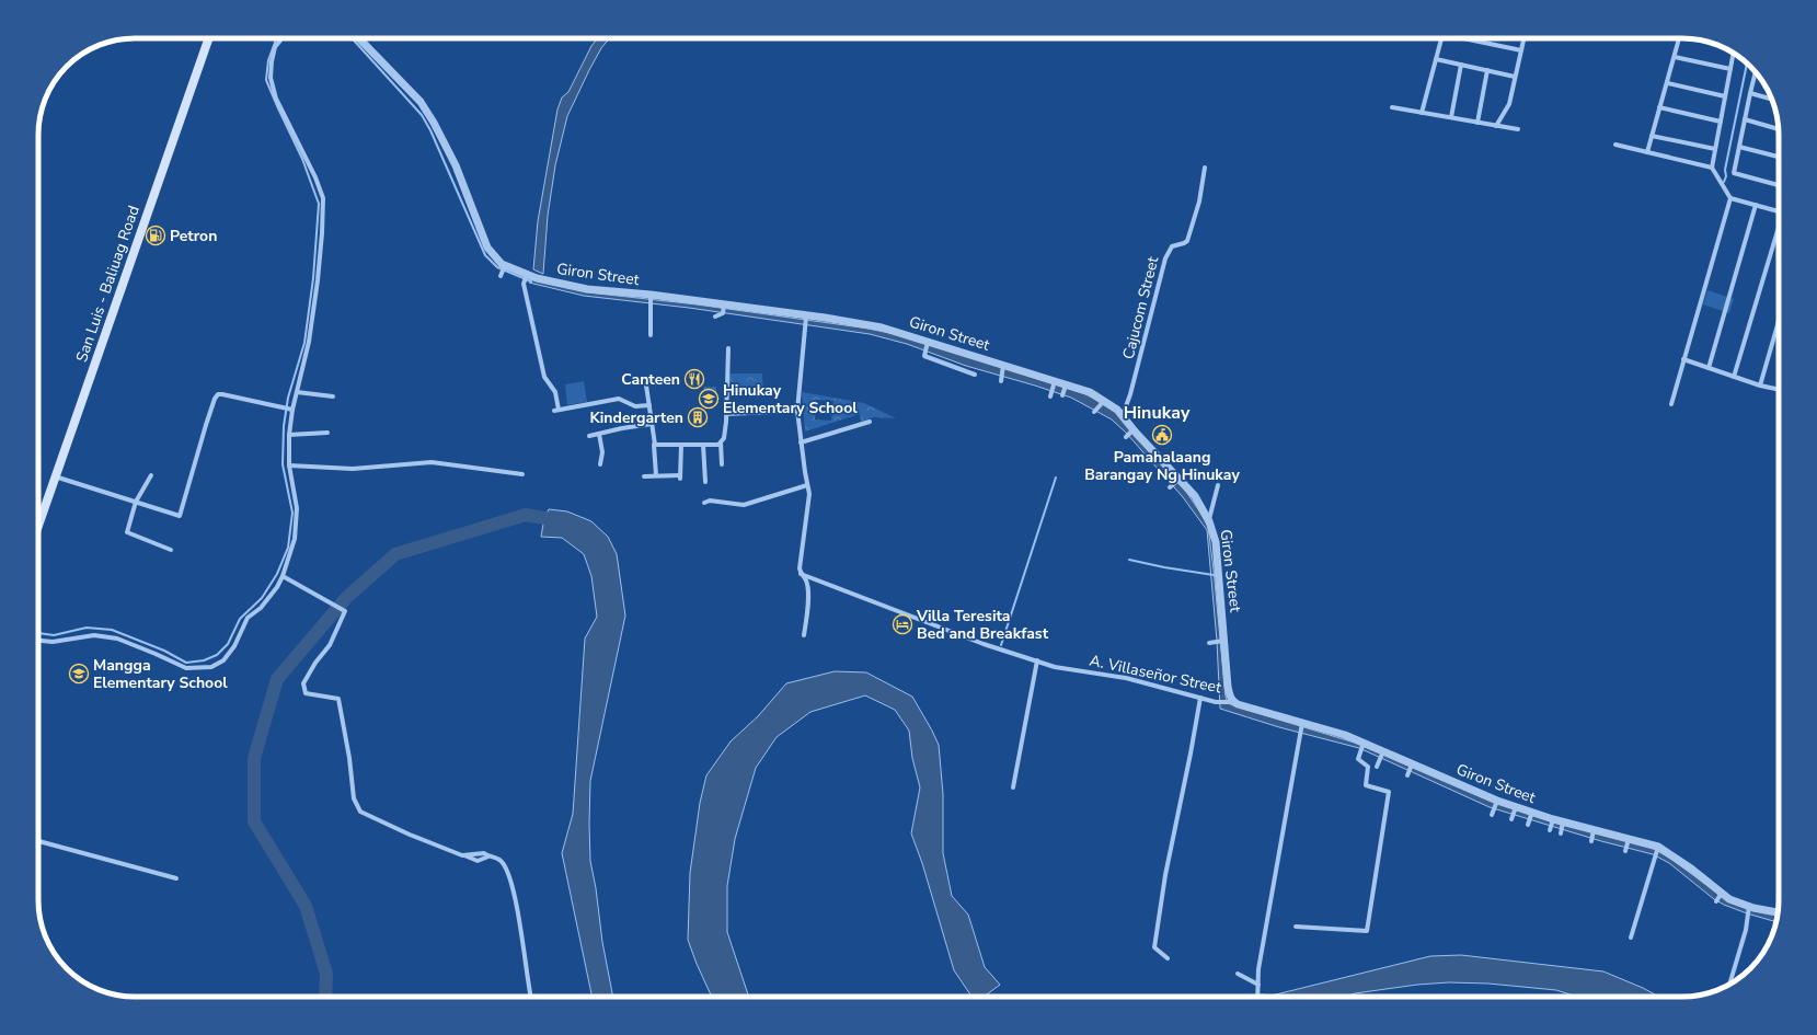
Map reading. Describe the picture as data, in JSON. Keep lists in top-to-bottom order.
{
  "streets": {
    "main road": ["San Luis - Baliuag Road"],
    "street": ["Giron Street", "Cajucom Street", "A. Villaseñor Street"]
  },
  "crossings": [
    ["Giron Street", "Cajucom Street"],
    ["Giron Street", "A. Villaseñor Street"]
  ],
  "districts": ["Hinukay"],
  "places": {
    "fuel station": ["Petron"],
    "restaurant": ["Canteen"],
    "school or university": ["Hinukay Elementary School", "Mangga Elementary School"],
    "building": ["Kindergarten"],
    "public building": ["Pamahalaang Barangay Ng Hinukay"],
    "hotel": ["Villa Teresita Bed and Breakfast"]
  }
}
